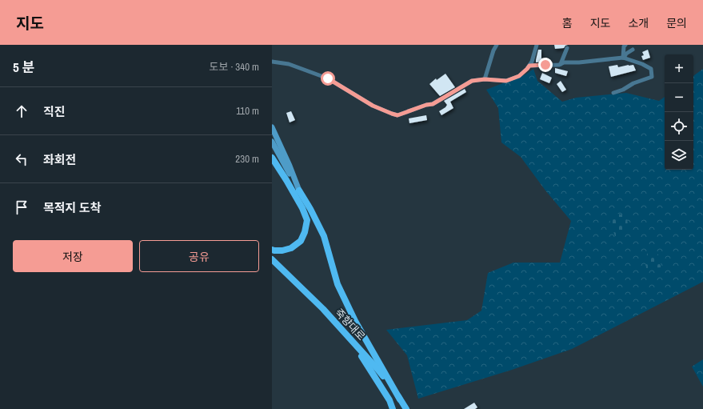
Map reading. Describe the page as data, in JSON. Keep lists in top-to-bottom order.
{
  "streets": {
    "main road": ["죽향대로"]
  },
  "page": {
    "header": "지도",
    "nav": [
      "홈",
      "지도",
      "소개",
      "문의"
    ],
    "heading": ["5 분", "도보 · 340 m"],
    "map_buttons": ["+", "−"],
    "list": [
      ["직진", "110 m"],
      ["좌회전", "230 m"],
      "목적지 도착"
    ],
    "buttons": ["저장", "공유"]
  }
}
